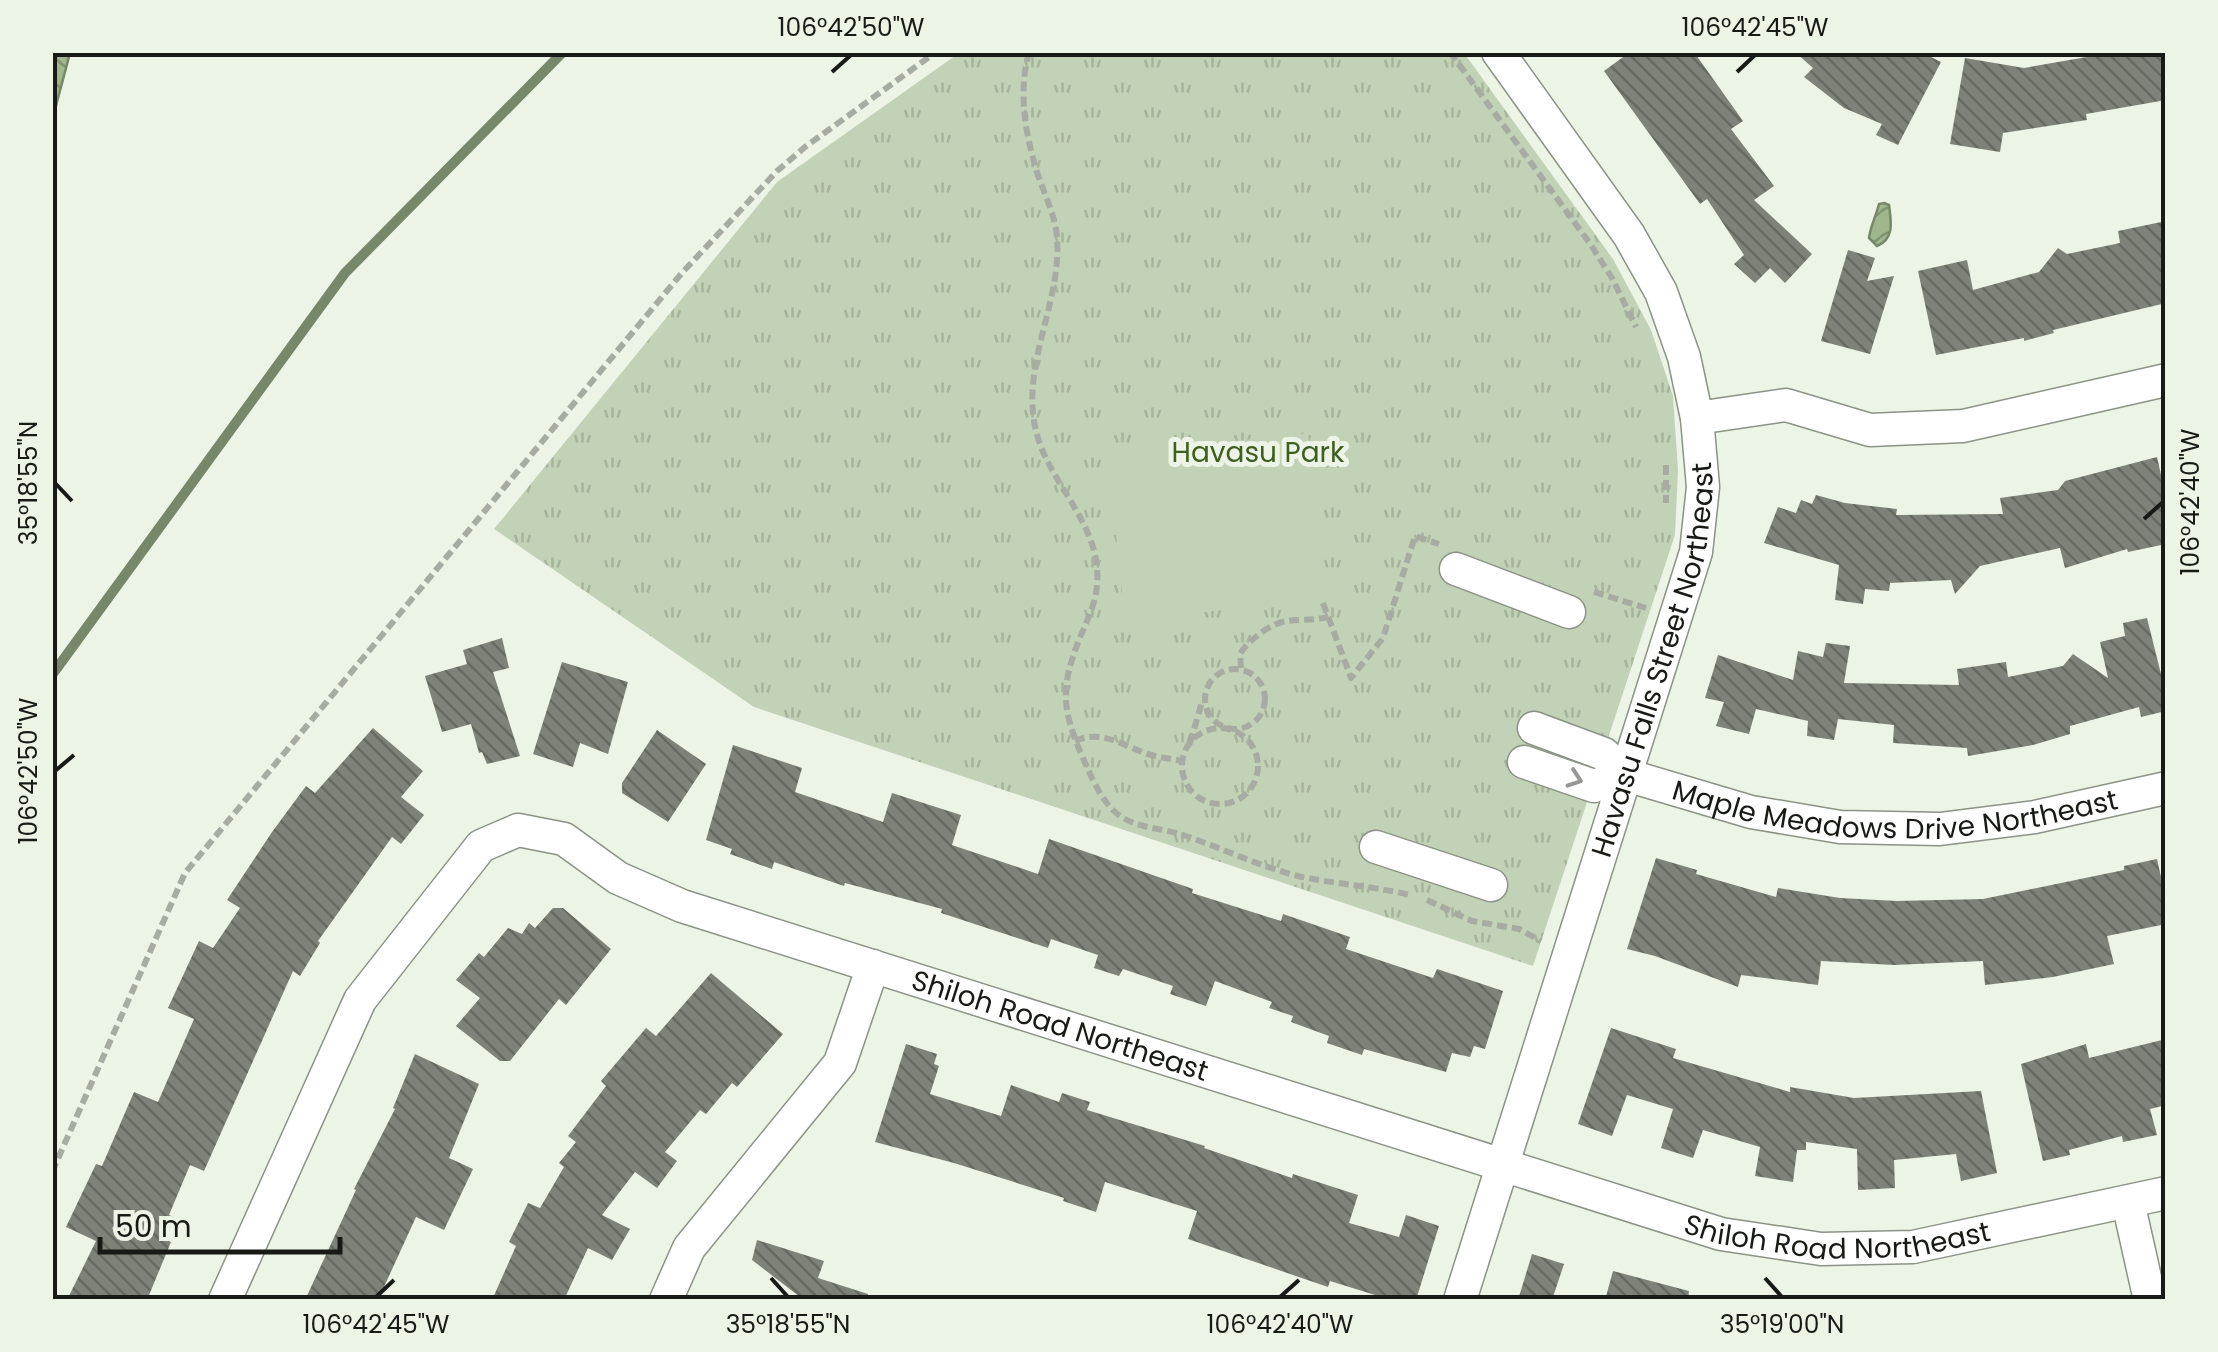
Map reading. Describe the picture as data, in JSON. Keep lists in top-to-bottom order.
{
  "streets": {
    "street": ["Havasu Falls Street Northeast", "Maple Meadows Drive Northeast", "Shiloh Road Northeast"]
  },
  "crossings": [
    ["Havasu Falls Street Northeast", "Maple Meadows Drive Northeast"],
    ["Havasu Falls Street Northeast", "Shiloh Road Northeast"]
  ],
  "parks": ["Havasu Park"],
  "scale_bar": "50 m",
  "coordinates": [
    "106°42'50\"W",
    "106°42'45\"W",
    "35°18'55\"N",
    "106°42'40\"W",
    "35°19'00\"N"
  ]
}
